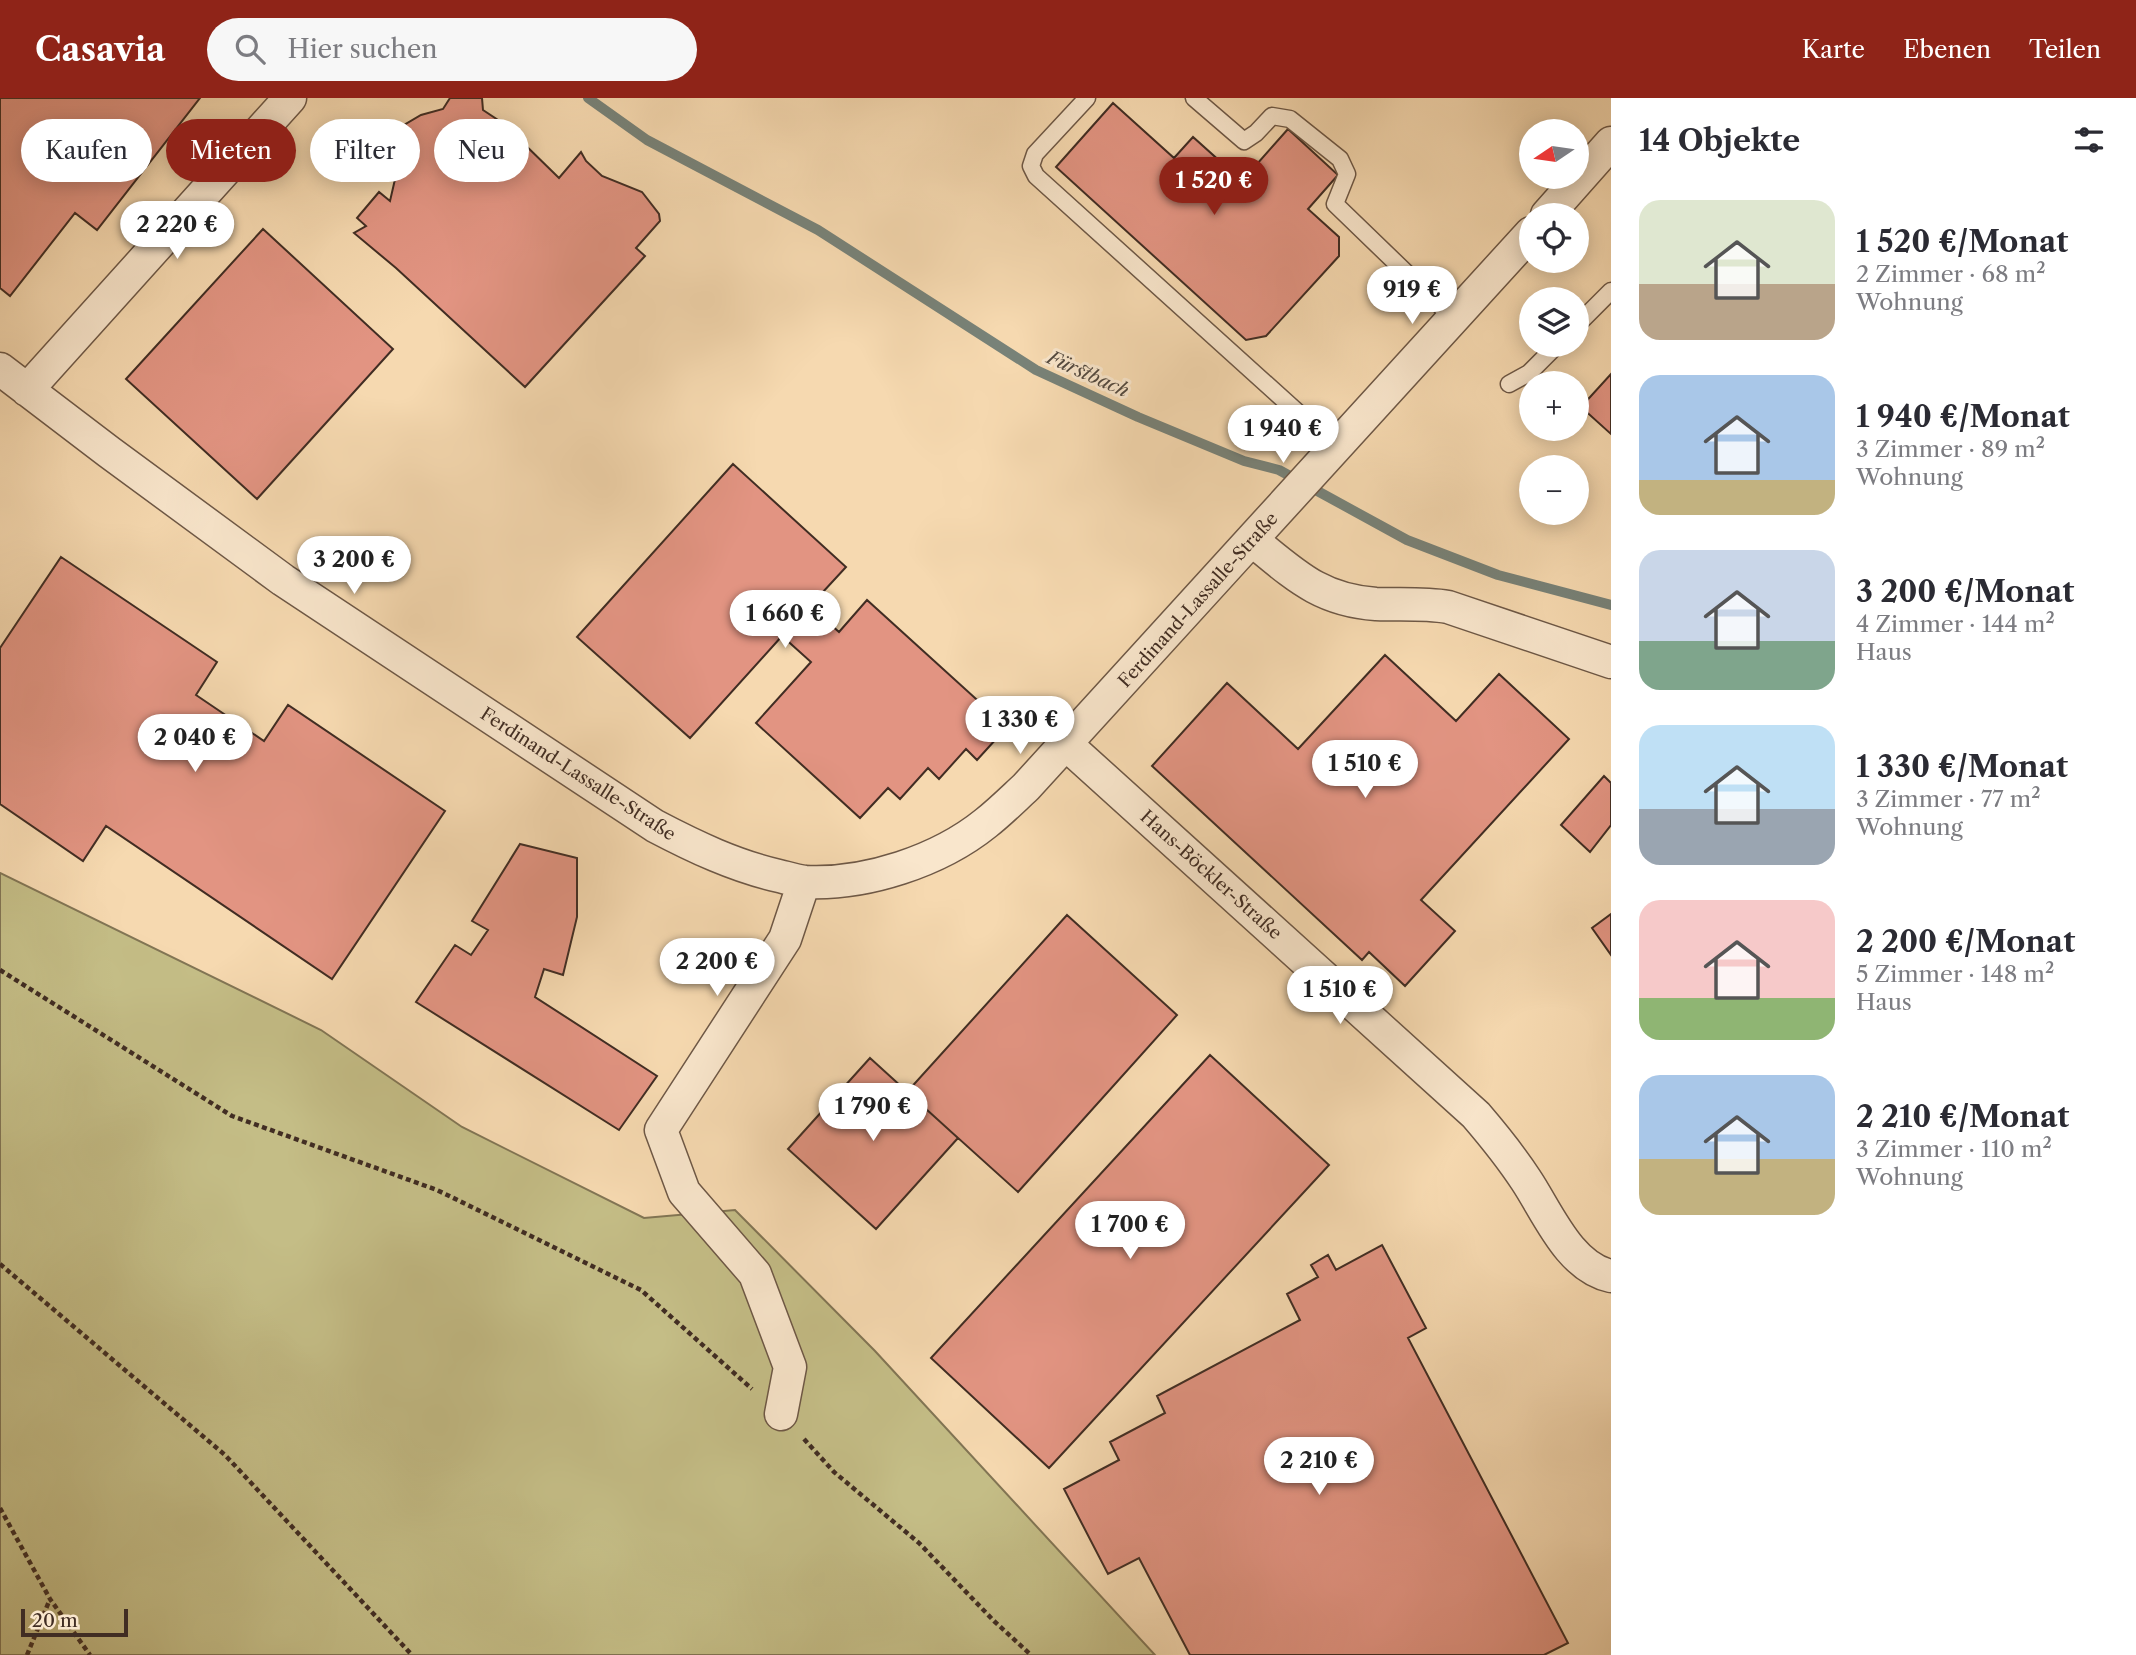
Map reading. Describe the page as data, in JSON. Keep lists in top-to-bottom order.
{
  "streets": {
    "street": ["Ferdinand-Lassalle-Straße", "Hans-Böckler-Straße"]
  },
  "crossings": [
    ["Ferdinand-Lassalle-Straße", "Hans-Böckler-Straße"]
  ],
  "water": ["Fürstbach"],
  "scale_bar": "20 m",
  "north": "left",
  "page": {
    "header": "Casavia",
    "search": "Hier suchen",
    "nav": ["Karte", "Ebenen", "Teilen"],
    "heading": "14 Objekte",
    "map_buttons": ["+", "−"],
    "chip": [
      "Kaufen",
      "Mieten",
      "Filter",
      "Neu"
    ],
    "price": [
      "1 520 €",
      "2 220 €",
      "919 €",
      "1 940 €",
      "3 200 €",
      "1 660 €",
      "1 330 €",
      "2 040 €",
      "1 510 €",
      "2 200 €",
      "1 510 €",
      "1 790 €",
      "1 700 €",
      "2 210 €"
    ],
    "list": [
      {
        "name": "1 520 €/Monat",
        "note": "2 Zimmer · 68 m² · Wohnung"
      },
      {
        "name": "1 940 €/Monat",
        "note": "3 Zimmer · 89 m² · Wohnung"
      },
      {
        "name": "3 200 €/Monat",
        "note": "4 Zimmer · 144 m² · Haus"
      },
      {
        "name": "1 330 €/Monat",
        "note": "3 Zimmer · 77 m² · Wohnung"
      },
      {
        "name": "2 200 €/Monat",
        "note": "5 Zimmer · 148 m² · Haus"
      },
      {
        "name": "2 210 €/Monat",
        "note": "3 Zimmer · 110 m² · Wohnung"
      }
    ],
    "scale": "20 m"
  }
}
